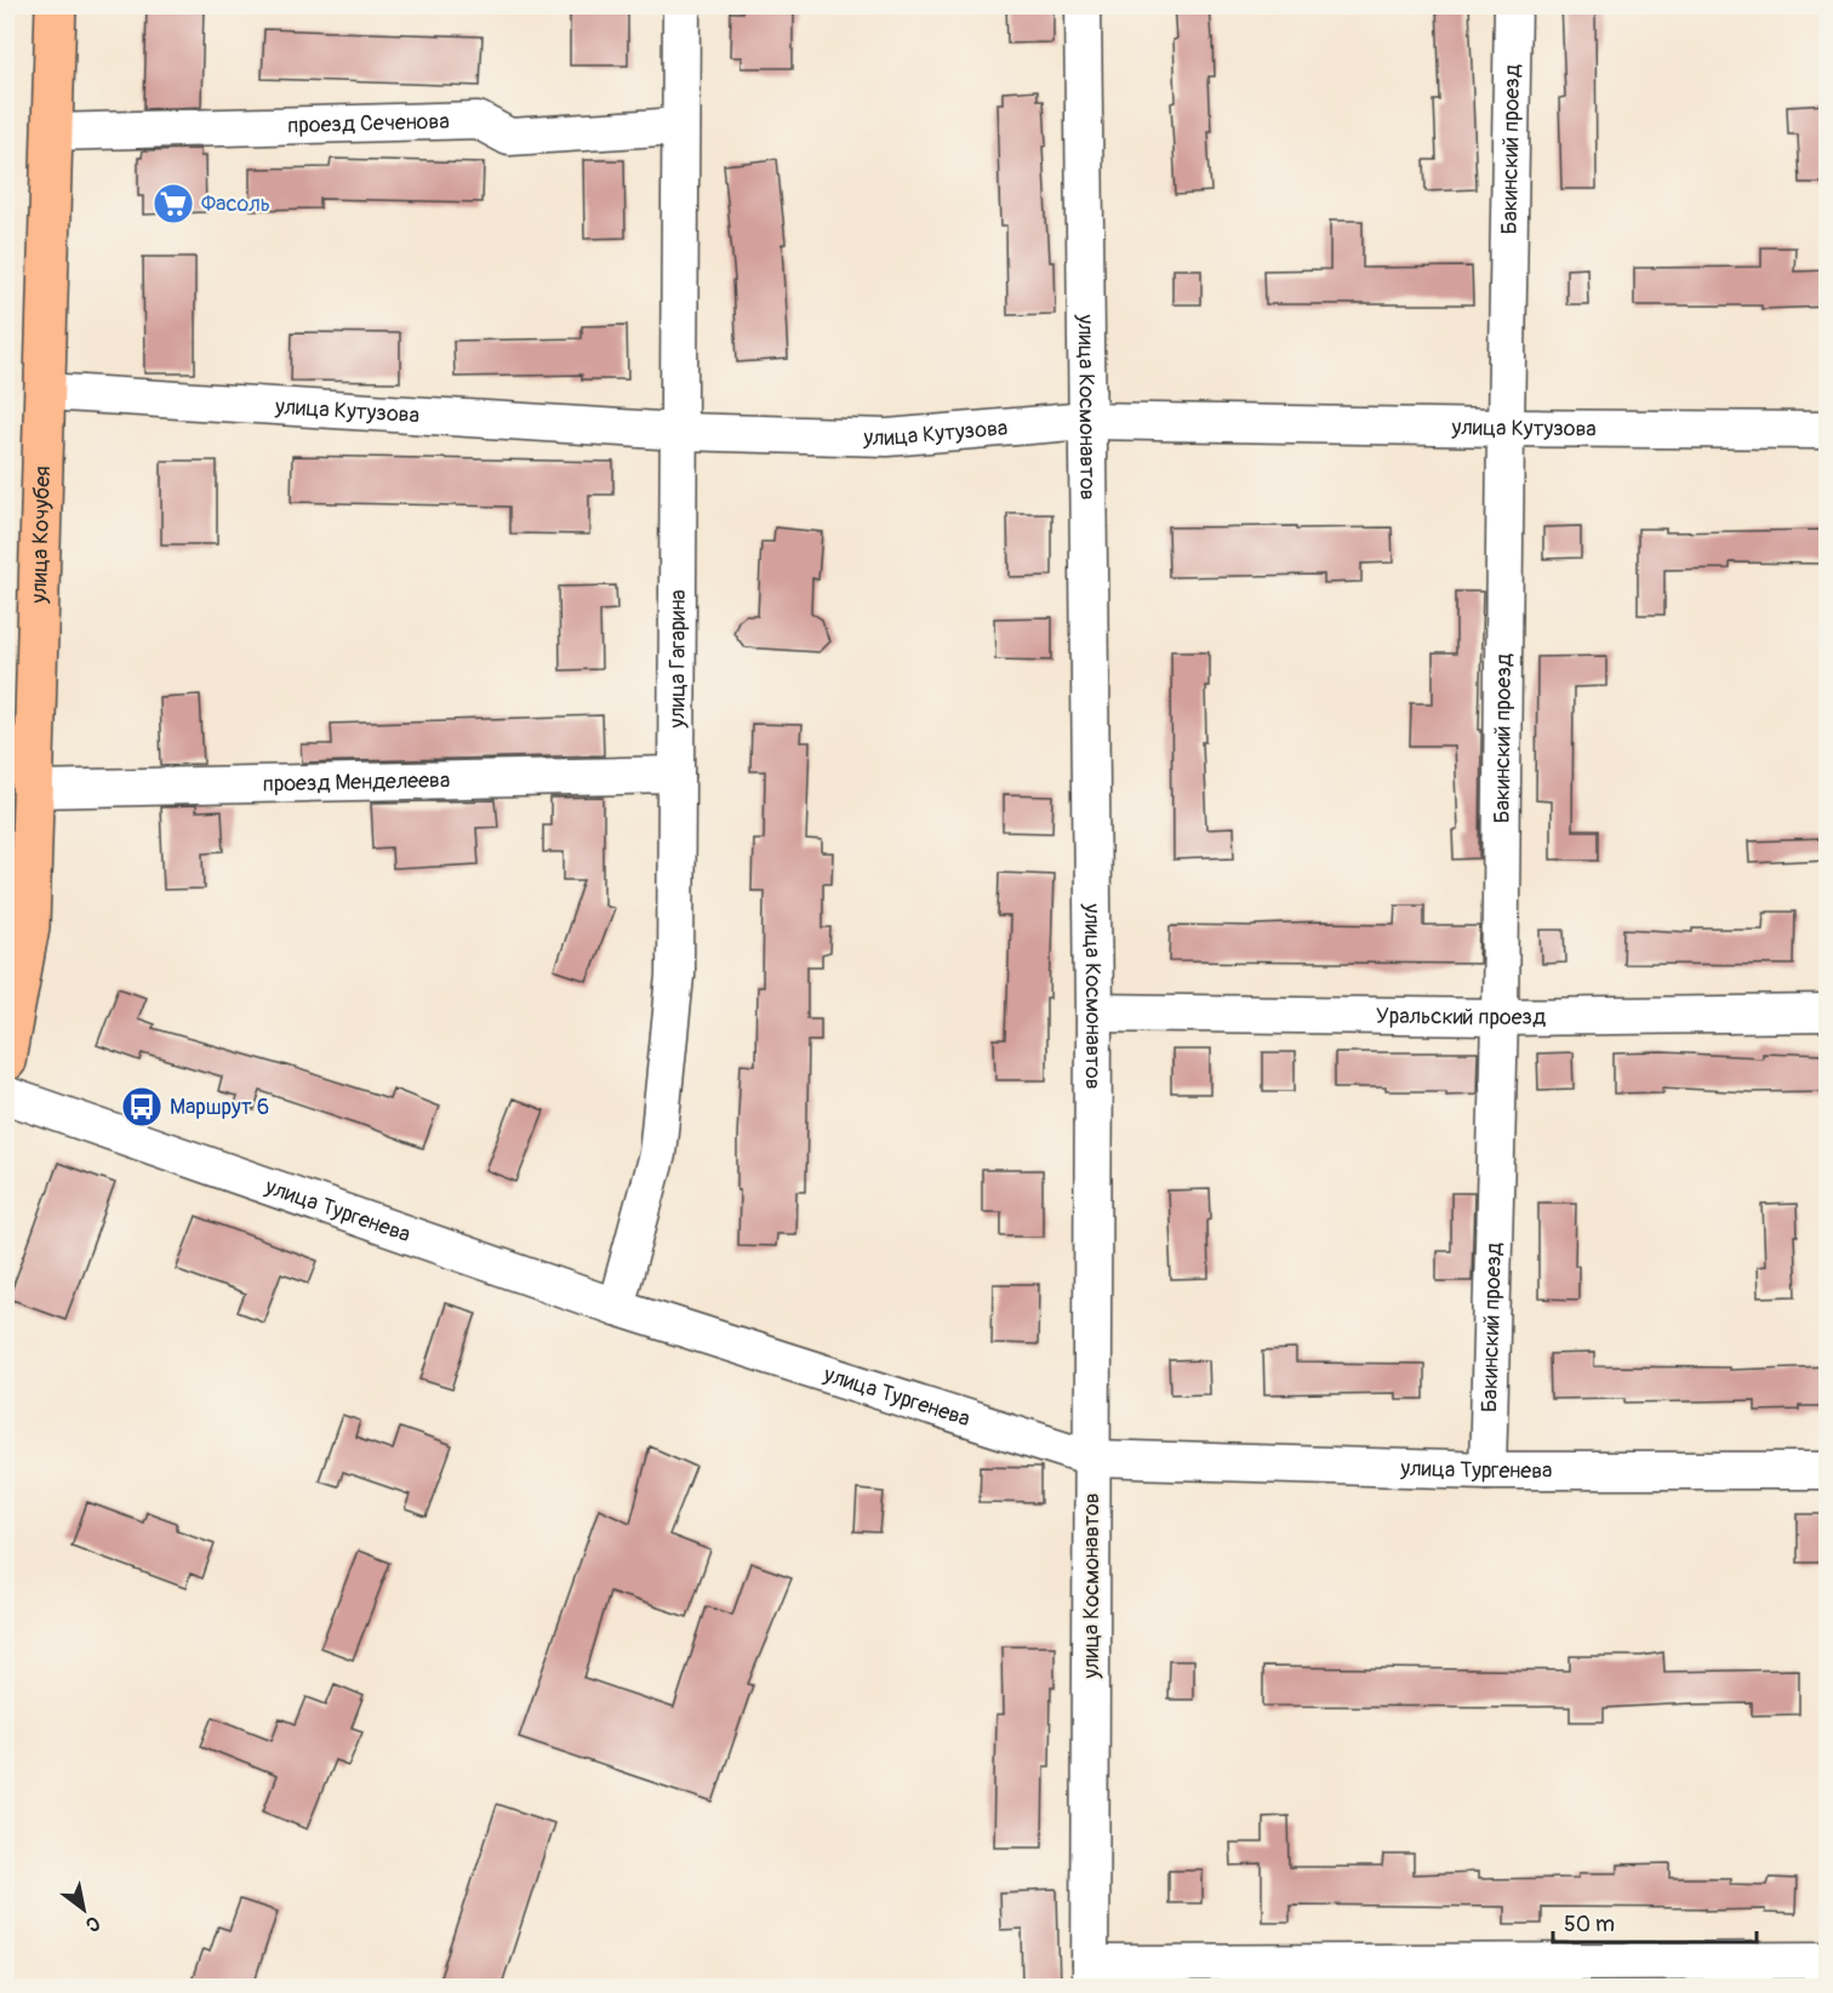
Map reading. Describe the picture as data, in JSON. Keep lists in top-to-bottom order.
{
  "streets": {
    "main road": ["улица Кочубея"],
    "street": [
      "проезд Сеченова",
      "Бакинский проезд",
      "улица Космонавтов",
      "улица Кутузова",
      "улица Гагарина",
      "проезд Менделеева",
      "Уральский проезд",
      "улица Тургенева"
    ]
  },
  "crossings": [
    ["проезд Сеченова", "улица Кочубея"],
    ["проезд Сеченова", "улица Гагарина"],
    ["Бакинский проезд", "улица Кутузова"],
    ["Бакинский проезд", "Уральский проезд"],
    ["Бакинский проезд", "улица Тургенева"],
    ["улица Космонавтов", "улица Кутузова"],
    ["улица Космонавтов", "Уральский проезд"],
    ["улица Космонавтов", "улица Тургенева"],
    ["улица Кутузова", "улица Кочубея"],
    ["улица Кутузова", "улица Гагарина"],
    ["улица Кочубея", "проезд Менделеева"],
    ["улица Гагарина", "проезд Менделеева"],
    ["улица Гагарина", "улица Тургенева"]
  ],
  "places": {
    "supermarket": ["Фасоль"],
    "bus stop": ["Маршрут 6"]
  },
  "scale_bar": "50 m",
  "north": "bottom right"
}
